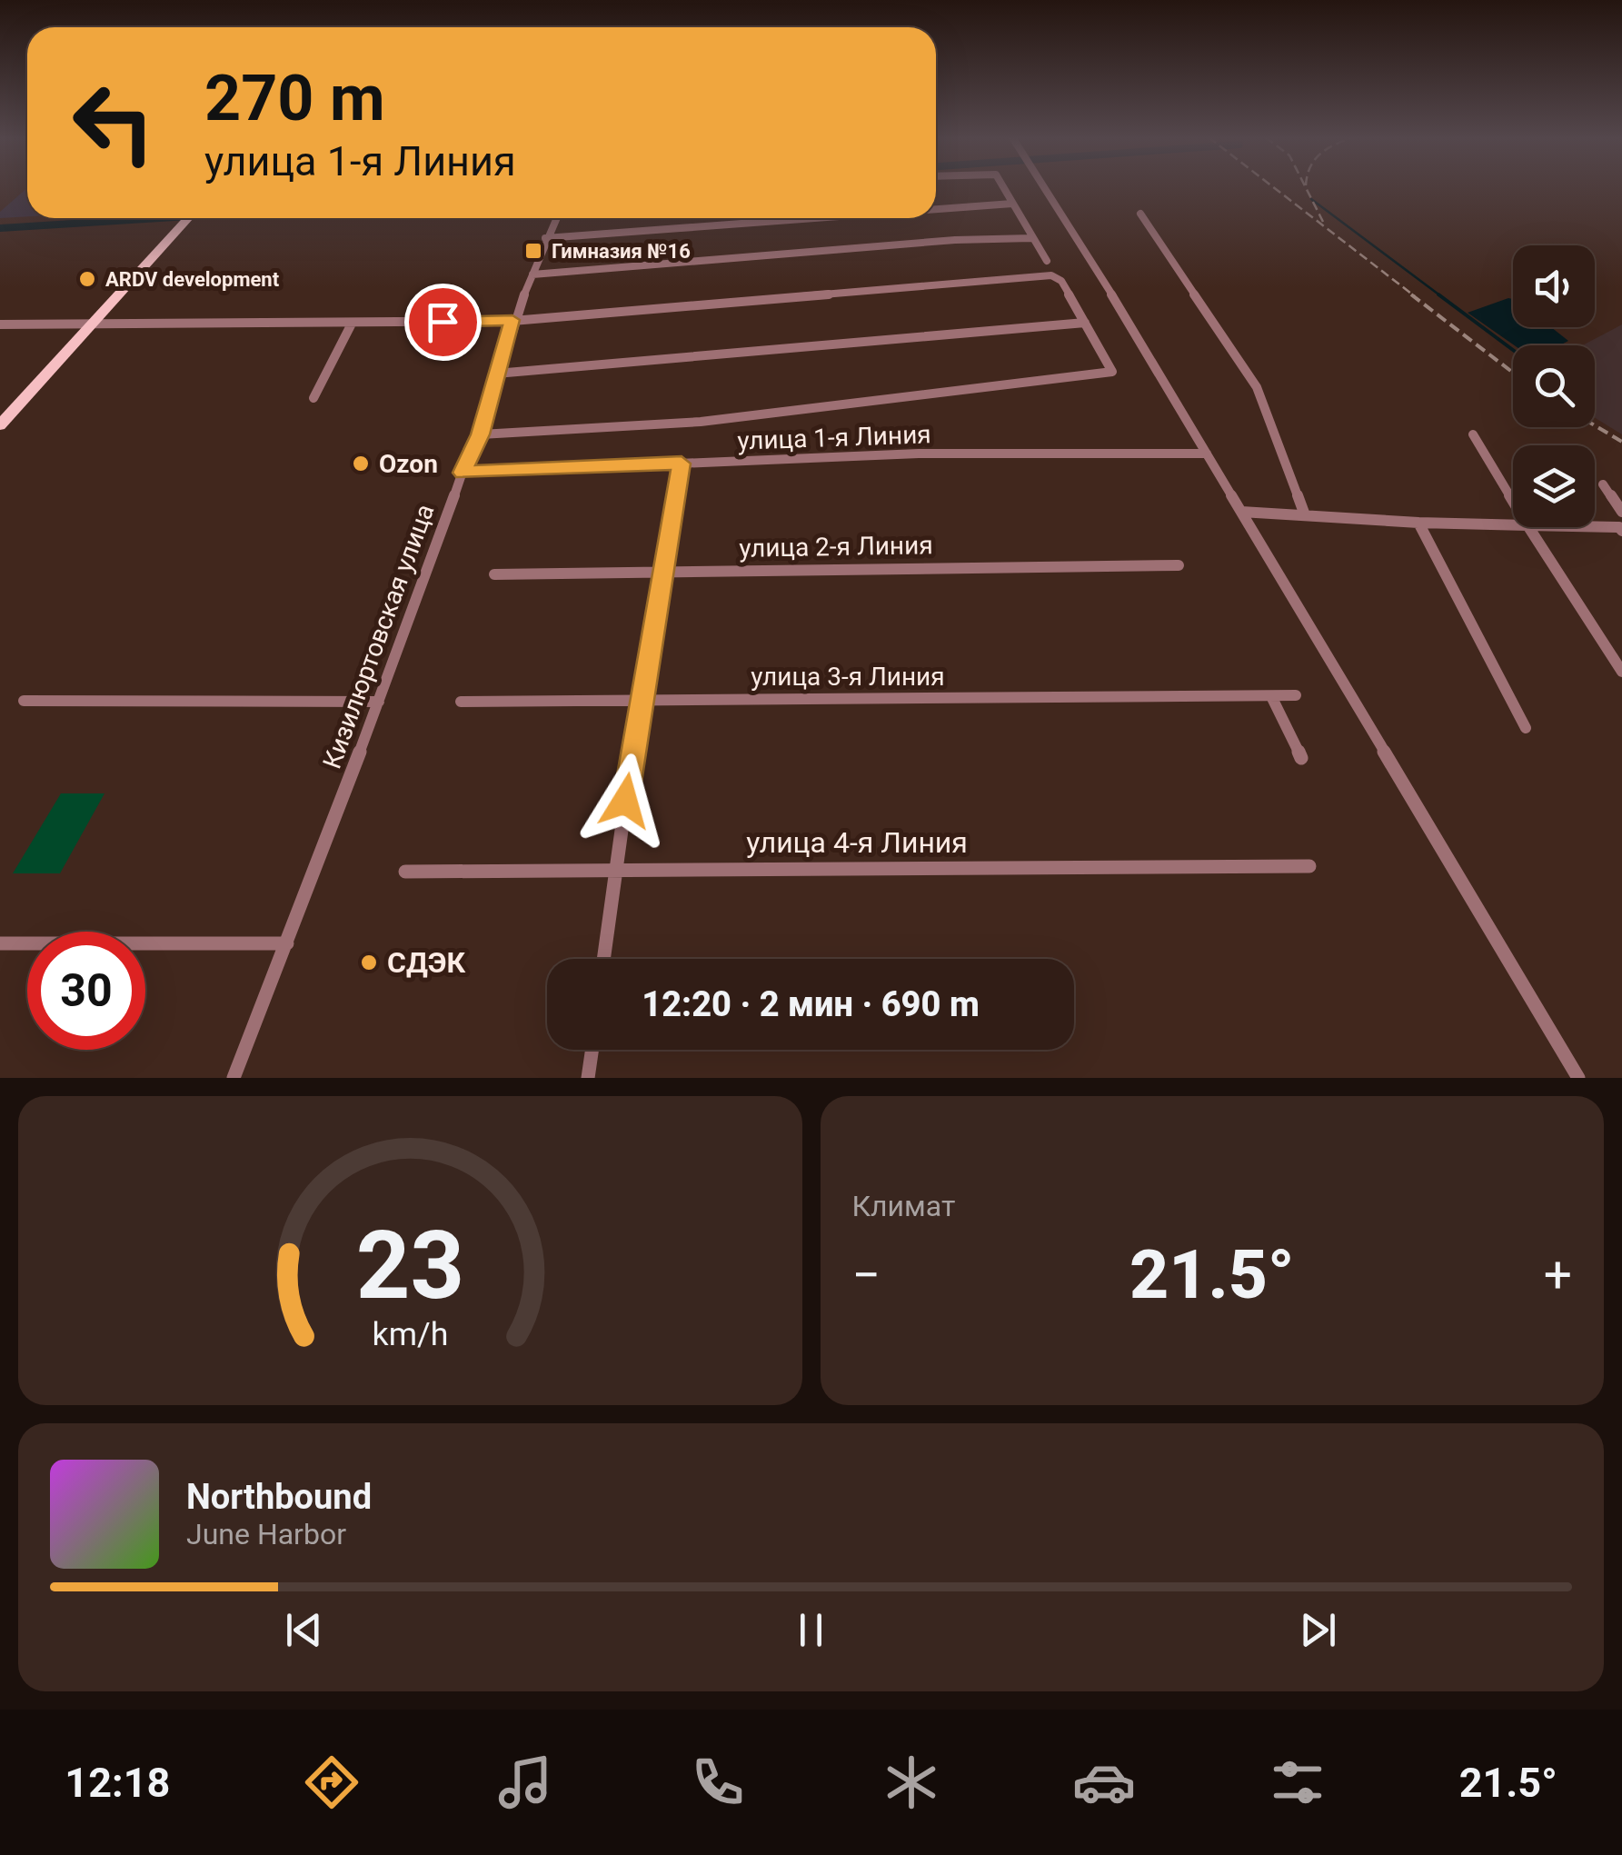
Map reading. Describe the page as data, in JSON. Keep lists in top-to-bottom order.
{
  "streets": {
    "street": [
      "улица 1-я Линия",
      "улица 2-я Линия",
      "Кизилюртовская улица",
      "улица 3-я Линия",
      "улица 4-я Линия"
    ]
  },
  "crossings": [
    ["улица 1-я Линия", "Кизилюртовская улица"]
  ],
  "places": {
    "transit": ["Гимназия №16"],
    "other": ["ARDV development", "Ozon", "СДЭК"]
  },
  "page": {
    "turn": ["270 m", "улица 1-я Линия"],
    "limit": "30",
    "trip": "12:20 · 2 мин · 690 m",
    "tile": "Климат",
    "heat": ["−", "21.5°", "+"],
    "song": ["Northbound", "June Harbor"],
    "tabs": ["12:18", "21.5°"],
    "gauge": ["23", "km/h"]
  }
}
